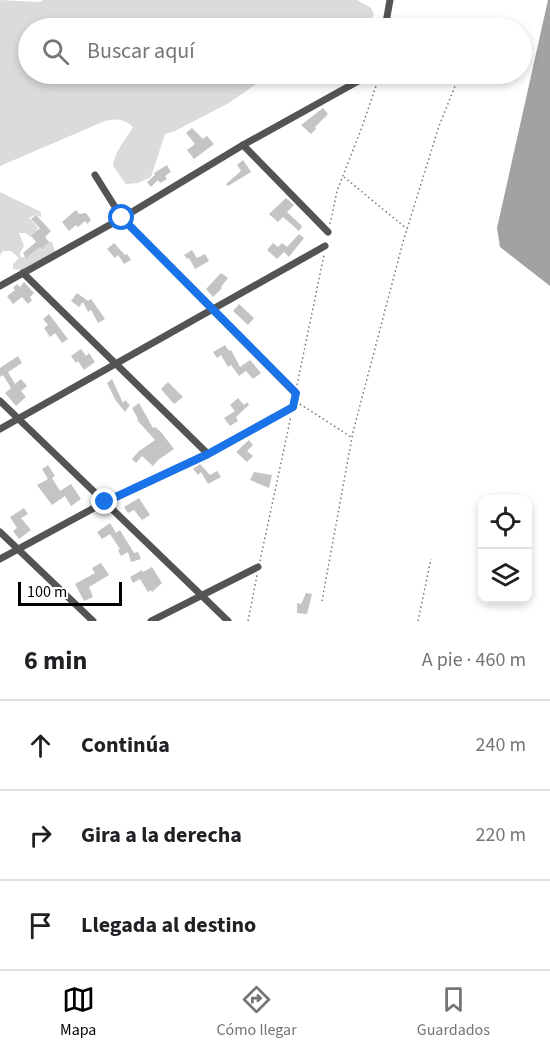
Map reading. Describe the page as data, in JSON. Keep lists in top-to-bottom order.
{
  "scale_bar": "100 m",
  "page": {
    "search": "Buscar aquí",
    "scale": "100 m",
    "heading": ["6 min", "A pie · 460 m"],
    "list": [
      ["Continúa", "240 m"],
      ["Gira a la derecha", "220 m"],
      "Llegada al destino"
    ],
    "nav": ["Mapa", "Cómo llegar", "Guardados"]
  }
}
